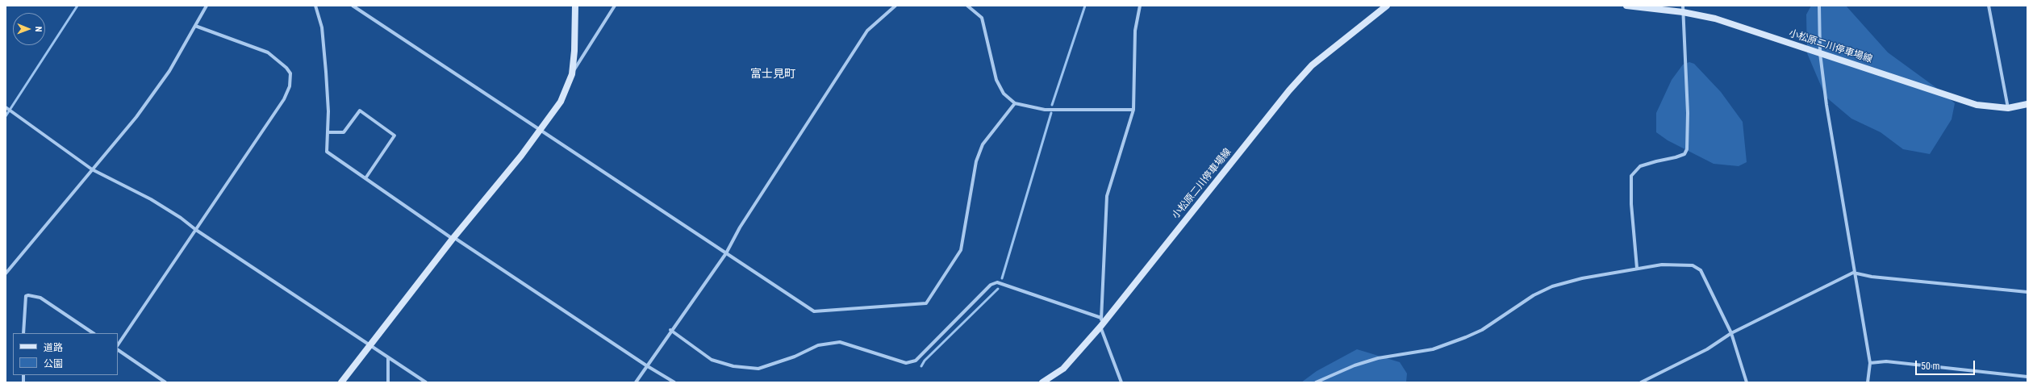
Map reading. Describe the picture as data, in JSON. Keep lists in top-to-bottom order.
{
  "streets": {
    "main road": ["小松原二川停車場線"]
  },
  "districts": ["富士見町"],
  "legend": ["道路", "公園"],
  "scale_bar": "50 m",
  "north": "right"
}
